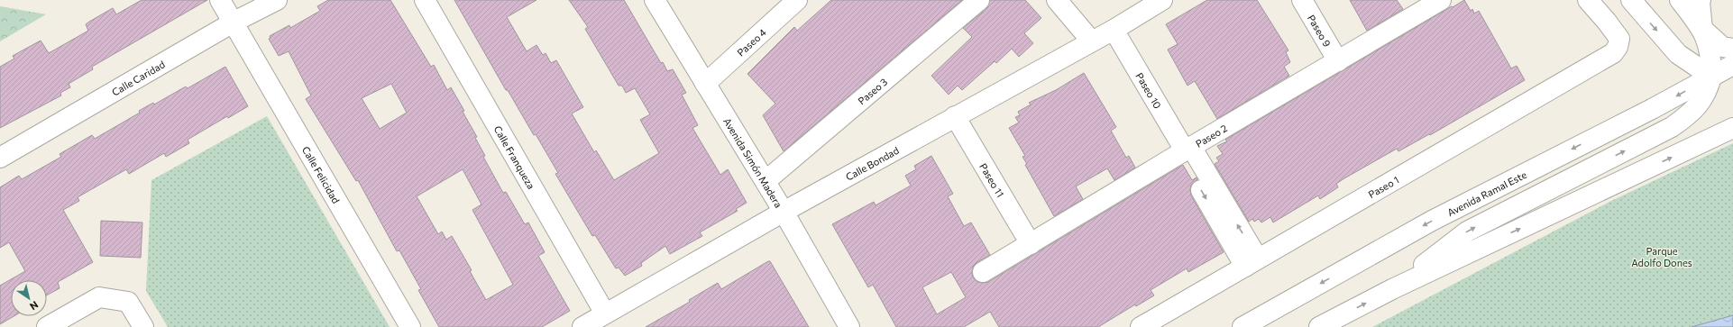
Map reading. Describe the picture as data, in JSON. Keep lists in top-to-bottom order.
{
  "streets": {
    "street": [
      "Paseo 9",
      "Paseo 4",
      "Calle Caridad",
      "Paseo 10",
      "Paseo 3",
      "Paseo 2",
      "Calle Franqueza",
      "Avenida Simón Madera",
      "Calle Bondad",
      "Calle Felicidad",
      "Paseo 11",
      "Paseo 1",
      "Avenida Ramal Este"
    ]
  },
  "crossings": [
    ["Paseo 9", "Paseo 2"],
    ["Paseo 4", "Avenida Simón Madera"],
    ["Calle Caridad", "Calle Felicidad"],
    ["Paseo 10", "Paseo 2"],
    ["Paseo 10", "Calle Bondad"],
    ["Paseo 10", "Paseo 1"],
    ["Paseo 3", "Avenida Simón Madera"],
    ["Paseo 2", "Paseo 11"],
    ["Calle Franqueza", "Calle Bondad"],
    ["Avenida Simón Madera", "Calle Bondad"],
    ["Calle Bondad", "Paseo 11"]
  ],
  "parks": ["Parque Adolfo Dones"],
  "north": "bottom right"
}
